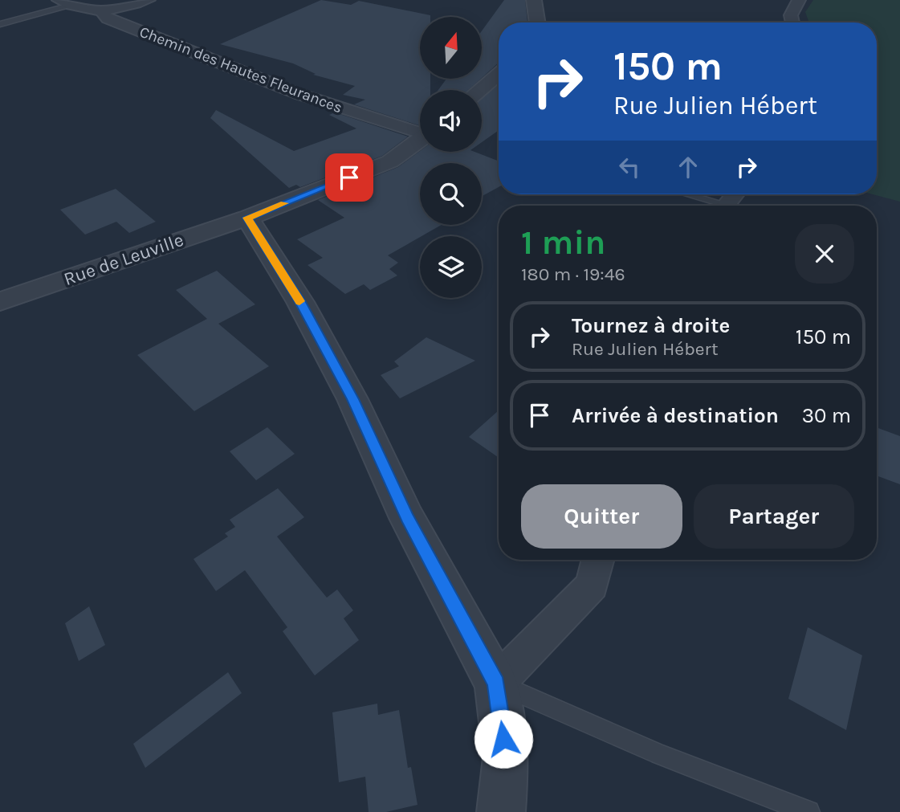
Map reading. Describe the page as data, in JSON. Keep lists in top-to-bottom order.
{
  "streets": {
    "street": ["Chemin des Hautes Fleurances", "Rue de Leuville"]
  },
  "north": "top",
  "page": {
    "turn": ["150 m", "Rue Julien Hébert"],
    "heading": ["1 min", "180 m · 19:46"],
    "list": [
      {
        "name": "Tournez à droite",
        "note": "Rue Julien Hébert",
        "value": "150 m"
      },
      {
        "name": "Arrivée à destination",
        "value": "30 m"
      }
    ],
    "buttons": ["Quitter", "Partager"]
  }
}
